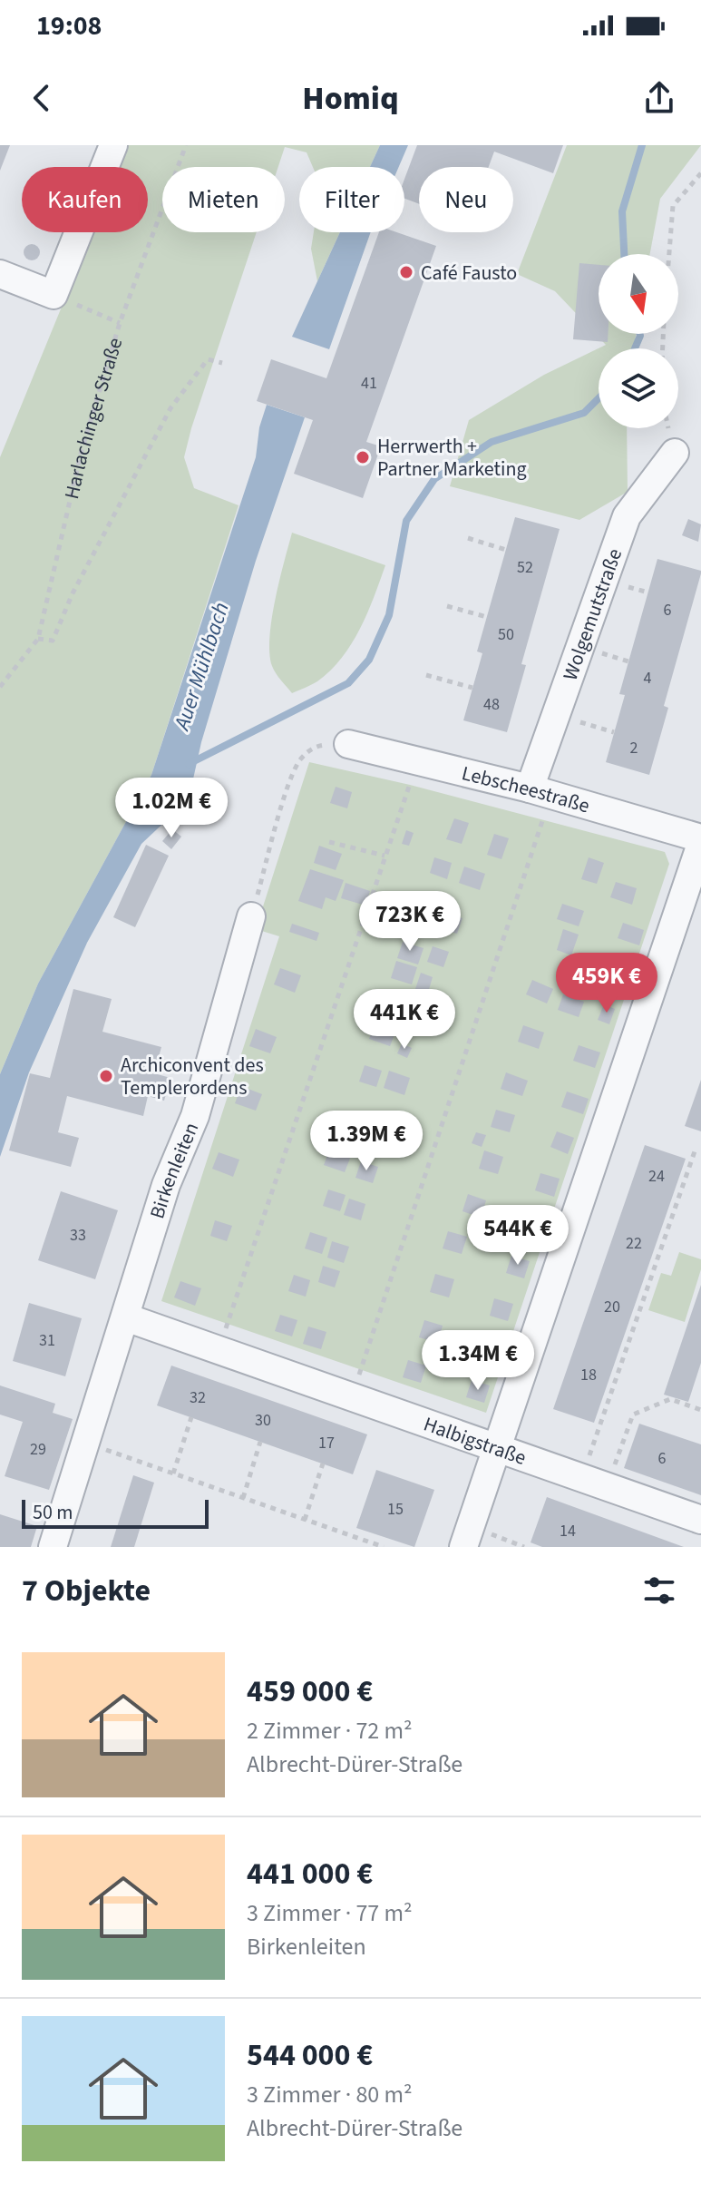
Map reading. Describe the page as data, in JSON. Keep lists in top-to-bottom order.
{
  "streets": {
    "street": [
      "Wolgemutstraße",
      "Lebscheestraße",
      "Birkenleiten",
      "Halbigstraße"
    ],
    "path": ["Harlachinger Straße"]
  },
  "crossings": [
    ["Wolgemutstraße", "Lebscheestraße"],
    ["Birkenleiten", "Halbigstraße"]
  ],
  "water": ["Auer Mühlbach"],
  "places": ["Café Fausto", "Herrwerth + Partner Marketing", "Archiconvent des Templerordens"],
  "house_numbers": [
    "41",
    "52",
    "6",
    "50",
    "4",
    "48",
    "2",
    "24",
    "33",
    "22",
    "20",
    "31",
    "18",
    "32",
    "30",
    "17",
    "29",
    "6",
    "15",
    "14"
  ],
  "scale_bar": "50 m",
  "north": "bottom",
  "page": {
    "status": "19:08",
    "header": "Homiq",
    "chip": [
      "Kaufen",
      "Mieten",
      "Filter",
      "Neu"
    ],
    "price": [
      "1.02M €",
      "723K €",
      "459K €",
      "441K €",
      "1.39M €",
      "544K €",
      "1.34M €"
    ],
    "scale": "50 m",
    "heading": "7 Objekte",
    "list": [
      {
        "name": "459 000 €",
        "note": "2 Zimmer · 72 m² · Albrecht-Dürer-Straße"
      },
      {
        "name": "441 000 €",
        "note": "3 Zimmer · 77 m² · Birkenleiten"
      },
      {
        "name": "544 000 €",
        "note": "3 Zimmer · 80 m² · Albrecht-Dürer-Straße"
      }
    ]
  }
}
